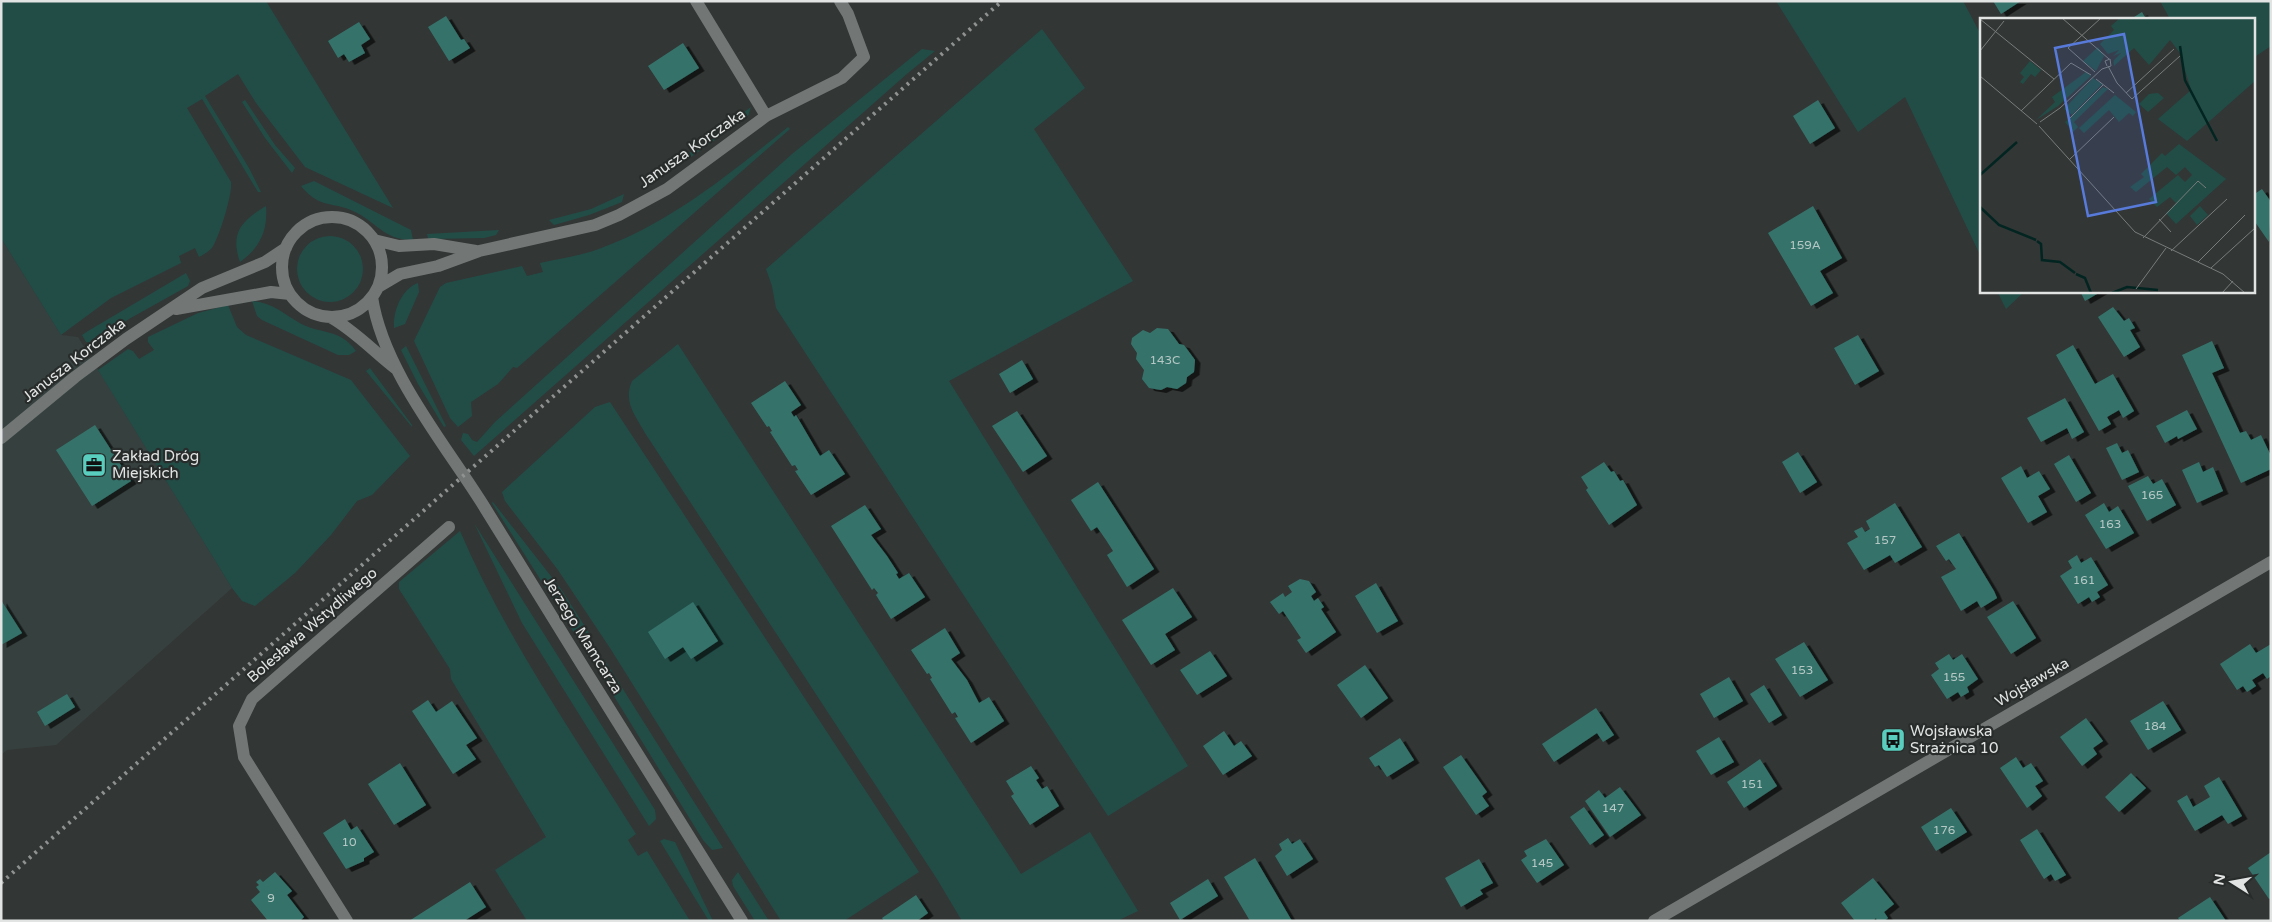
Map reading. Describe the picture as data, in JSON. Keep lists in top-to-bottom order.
{
  "streets": {
    "street": [
      "Janusza Korczaka",
      "Bolesława Wstydliwego",
      "Jerzego Mamcarza",
      "Wojsławska"
    ]
  },
  "crossings": [
    ["Janusza Korczaka", "Jerzego Mamcarza"]
  ],
  "places": {
    "office": ["Zakład Dróg Miejskich"],
    "bus stop": ["Wojsławska Strażnica 10"]
  },
  "house_numbers": [
    "159A",
    "143C",
    "165",
    "163",
    "157",
    "161",
    "153",
    "155",
    "184",
    "151",
    "147",
    "176",
    "10",
    "145",
    "9"
  ],
  "north": "left"
}
